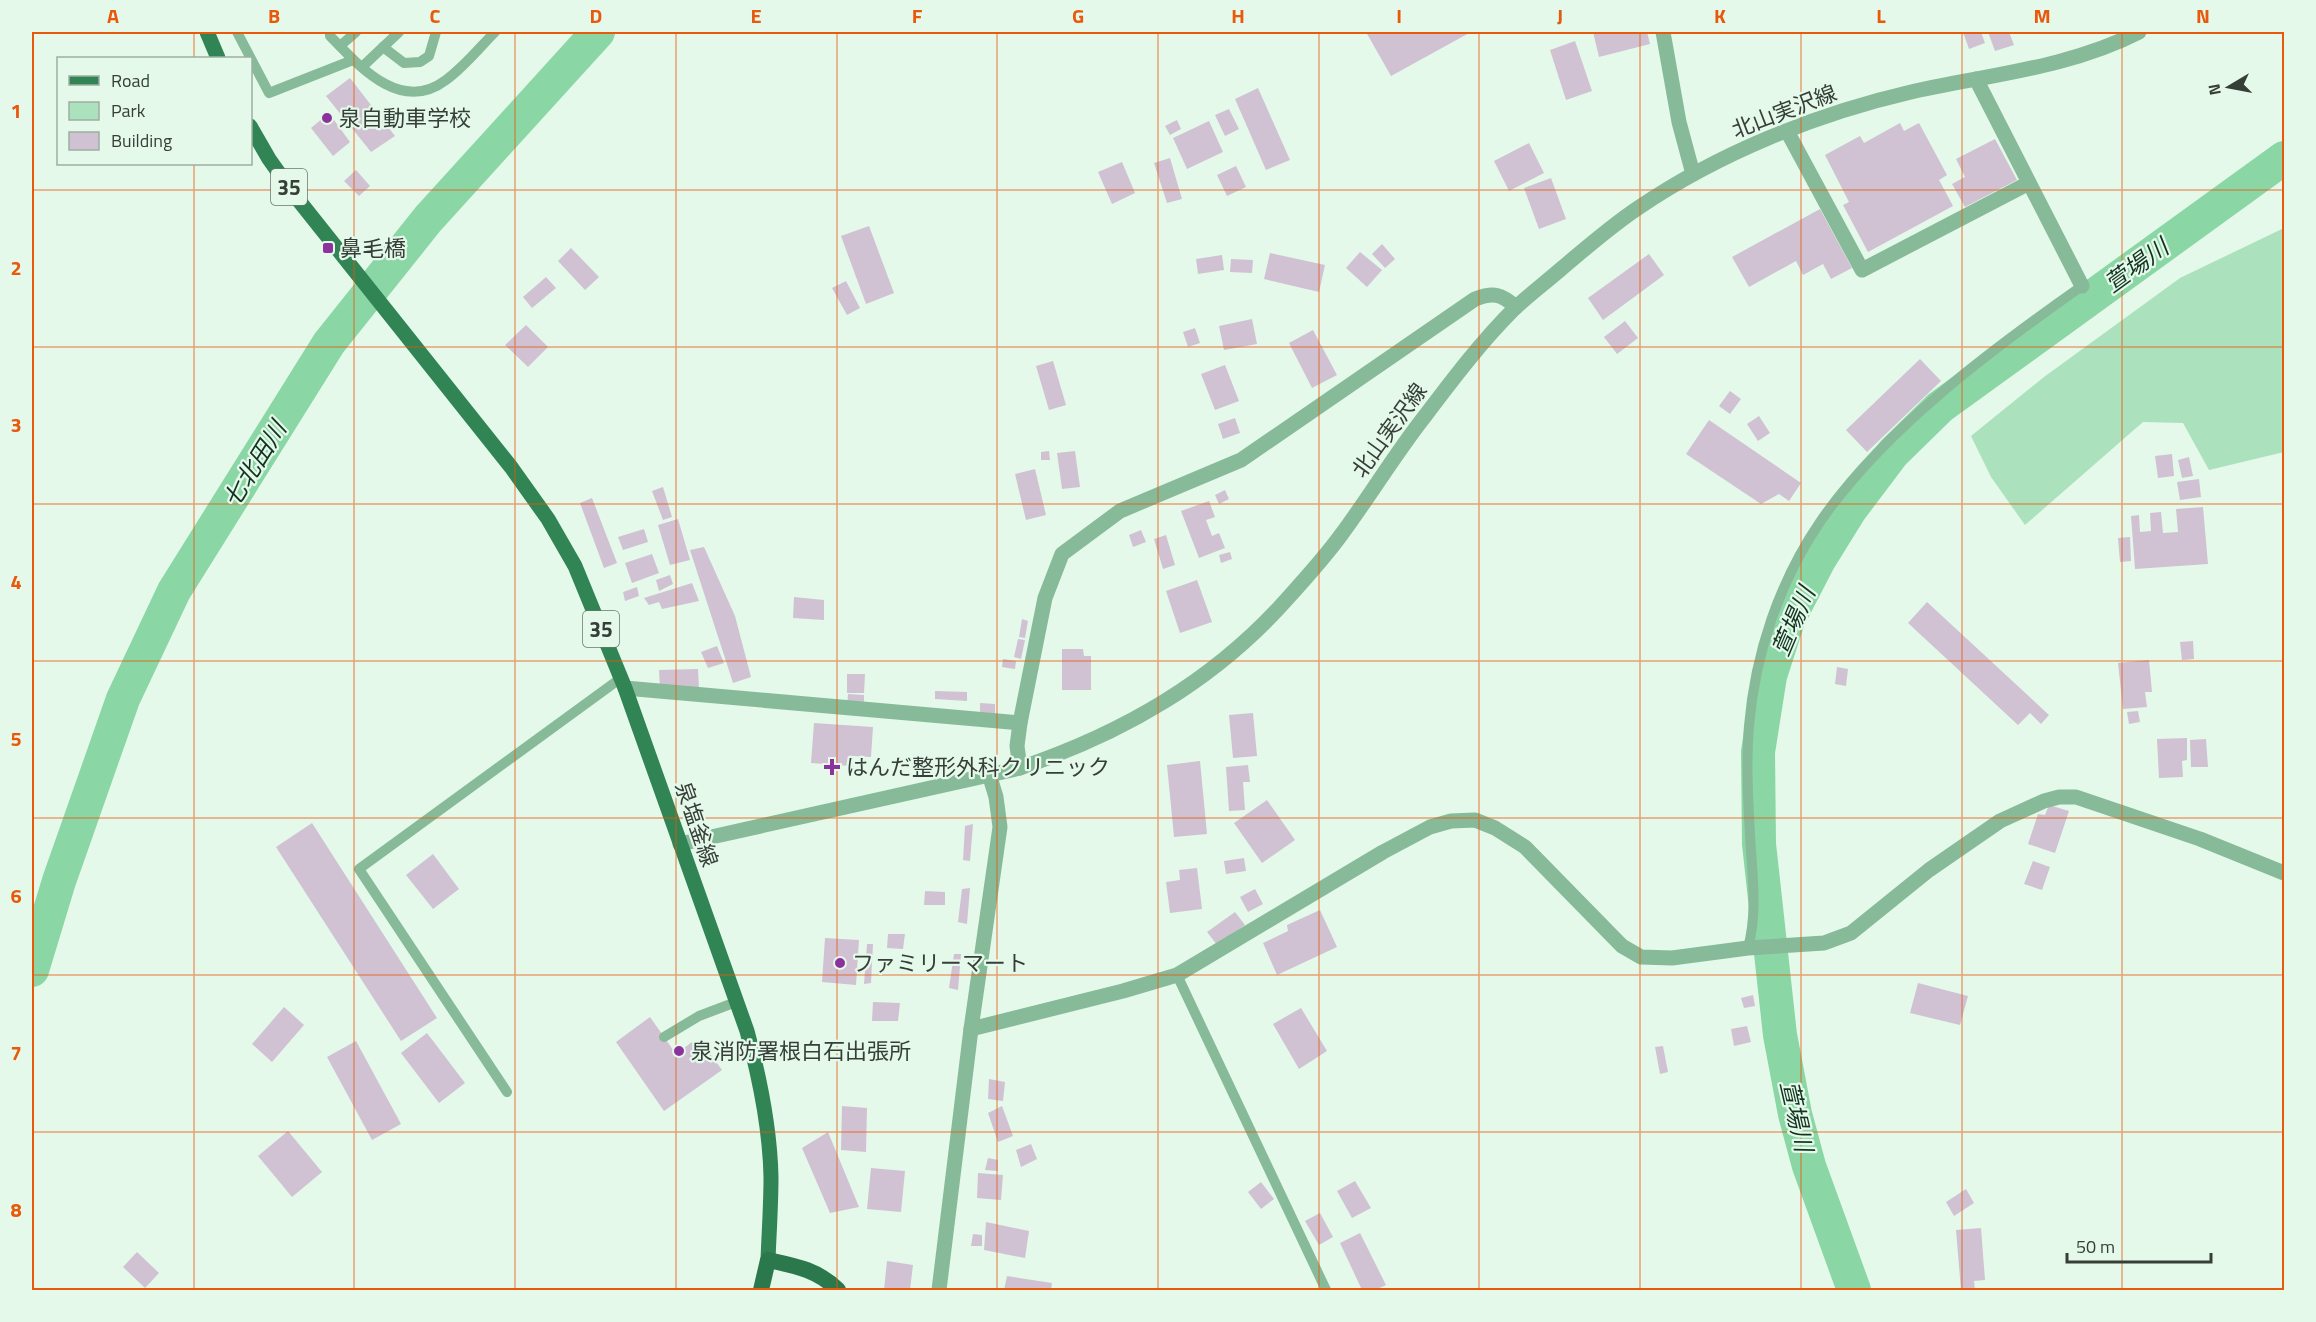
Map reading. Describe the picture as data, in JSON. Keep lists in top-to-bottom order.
{
  "streets": {
    "main road": ["35", "泉塩釜線"],
    "street": ["北山実沢線"]
  },
  "crossings": [
    ["北山実沢線", "泉塩釜線"]
  ],
  "water": ["萱場川", "七北田川"],
  "places": {
    "other": ["泉自動車学校", "ファミリーマート", "泉消防署根白石出張所"],
    "transit": ["鼻毛橋"],
    "health": ["はんだ整形外科クリニック"]
  },
  "legend": ["Road", "Park", "Building"],
  "scale_bar": "50 m",
  "north": "left",
  "grid": {
    "columns": [
      "A",
      "B",
      "C",
      "D",
      "E",
      "F",
      "G",
      "H",
      "I",
      "J",
      "K",
      "L",
      "M",
      "N"
    ],
    "rows": [
      "1",
      "2",
      "3",
      "4",
      "5",
      "6",
      "7",
      "8"
    ]
  }
}
